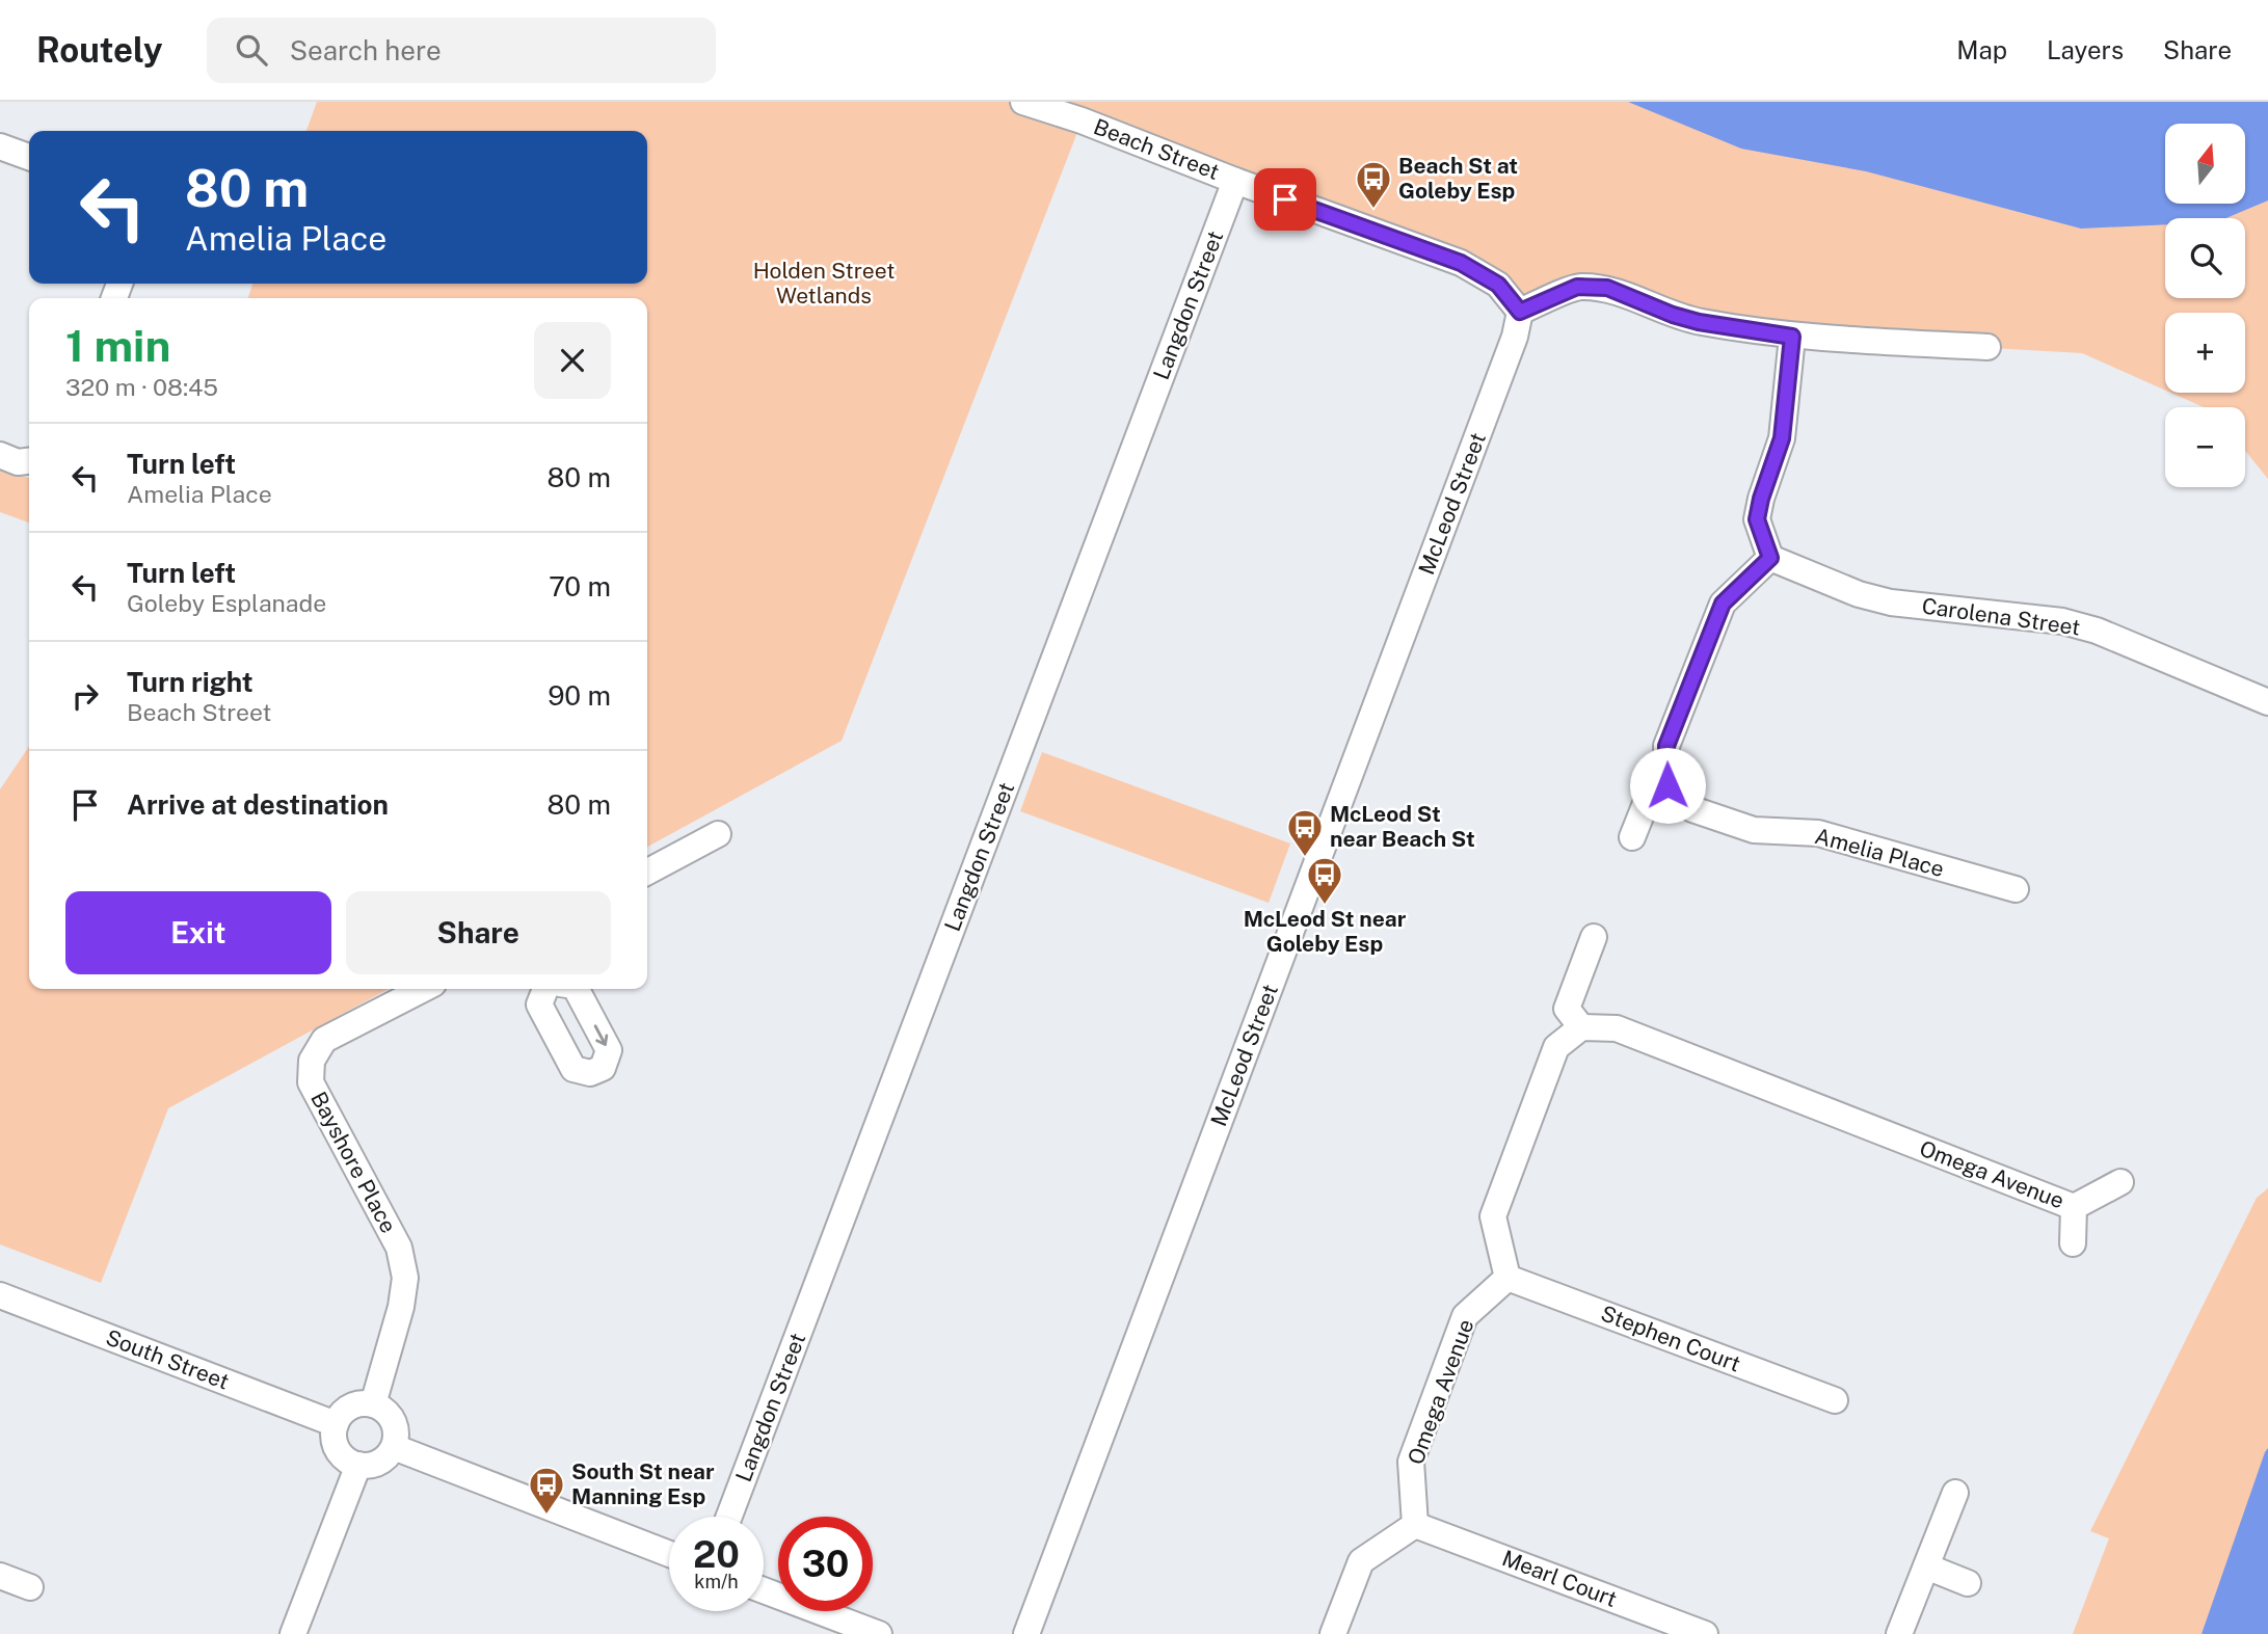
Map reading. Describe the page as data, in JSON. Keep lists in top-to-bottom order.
{
  "streets": {
    "street": [
      "Beach Street",
      "Langdon Street",
      "McLeod Street",
      "Carolena Street",
      "Amelia Place",
      "Bayshore Place",
      "Omega Avenue",
      "Stephen Court",
      "South Street",
      "Mearl Court"
    ]
  },
  "crossings": [
    ["Beach Street", "Langdon Street"],
    ["Beach Street", "McLeod Street"],
    ["Bayshore Place", "South Street"],
    ["Omega Avenue", "Stephen Court"],
    ["Omega Avenue", "Mearl Court"]
  ],
  "parks": ["Holden Street Wetlands"],
  "places": {
    "bus stop": [
      "Beach St at Goleby Esp",
      "McLeod St near Beach St",
      "McLeod St near Goleby Esp",
      "South St near Manning Esp"
    ]
  },
  "north": "top",
  "page": {
    "header": "Routely",
    "search": "Search here",
    "nav": ["Map", "Layers", "Share"],
    "map_buttons": ["+", "−"],
    "turn": ["80 m", "Amelia Place"],
    "heading": ["1 min", "320 m · 08:45"],
    "list": [
      {
        "name": "Turn left",
        "note": "Amelia Place",
        "value": "80 m"
      },
      {
        "name": "Turn left",
        "note": "Goleby Esplanade",
        "value": "70 m"
      },
      {
        "name": "Turn right",
        "note": "Beach Street",
        "value": "90 m"
      },
      {
        "name": "Arrive at destination",
        "value": "80 m"
      }
    ],
    "buttons": ["Exit", "Share"],
    "speed": "20 km/h",
    "limit": "30"
  }
}
